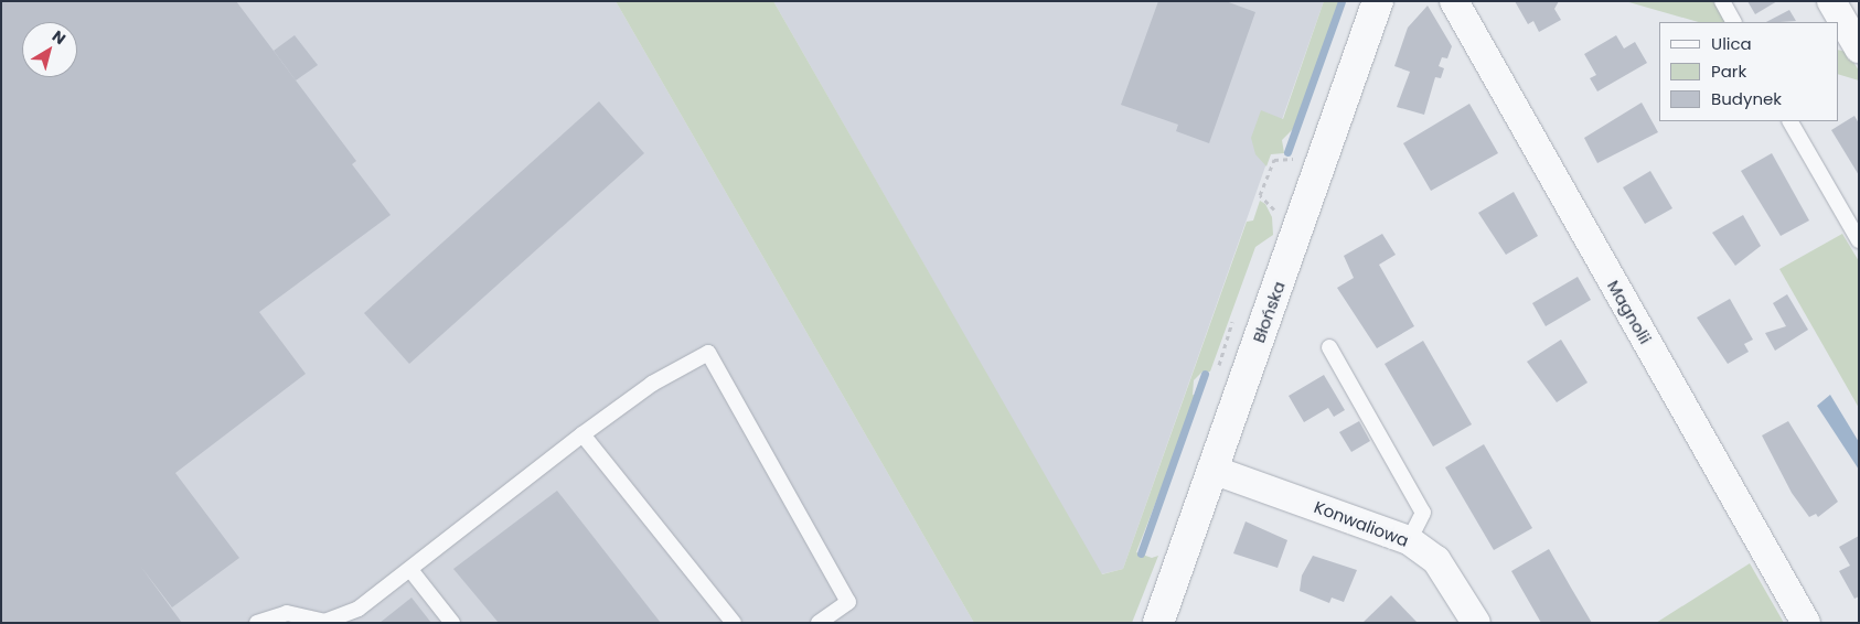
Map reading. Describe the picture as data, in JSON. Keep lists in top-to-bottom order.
{
  "streets": {
    "street": ["Błońska", "Magnolii", "Konwaliowa"]
  },
  "crossings": [
    ["Błońska", "Konwaliowa"]
  ],
  "legend": ["Ulica", "Park", "Budynek"],
  "north": "top right"
}
